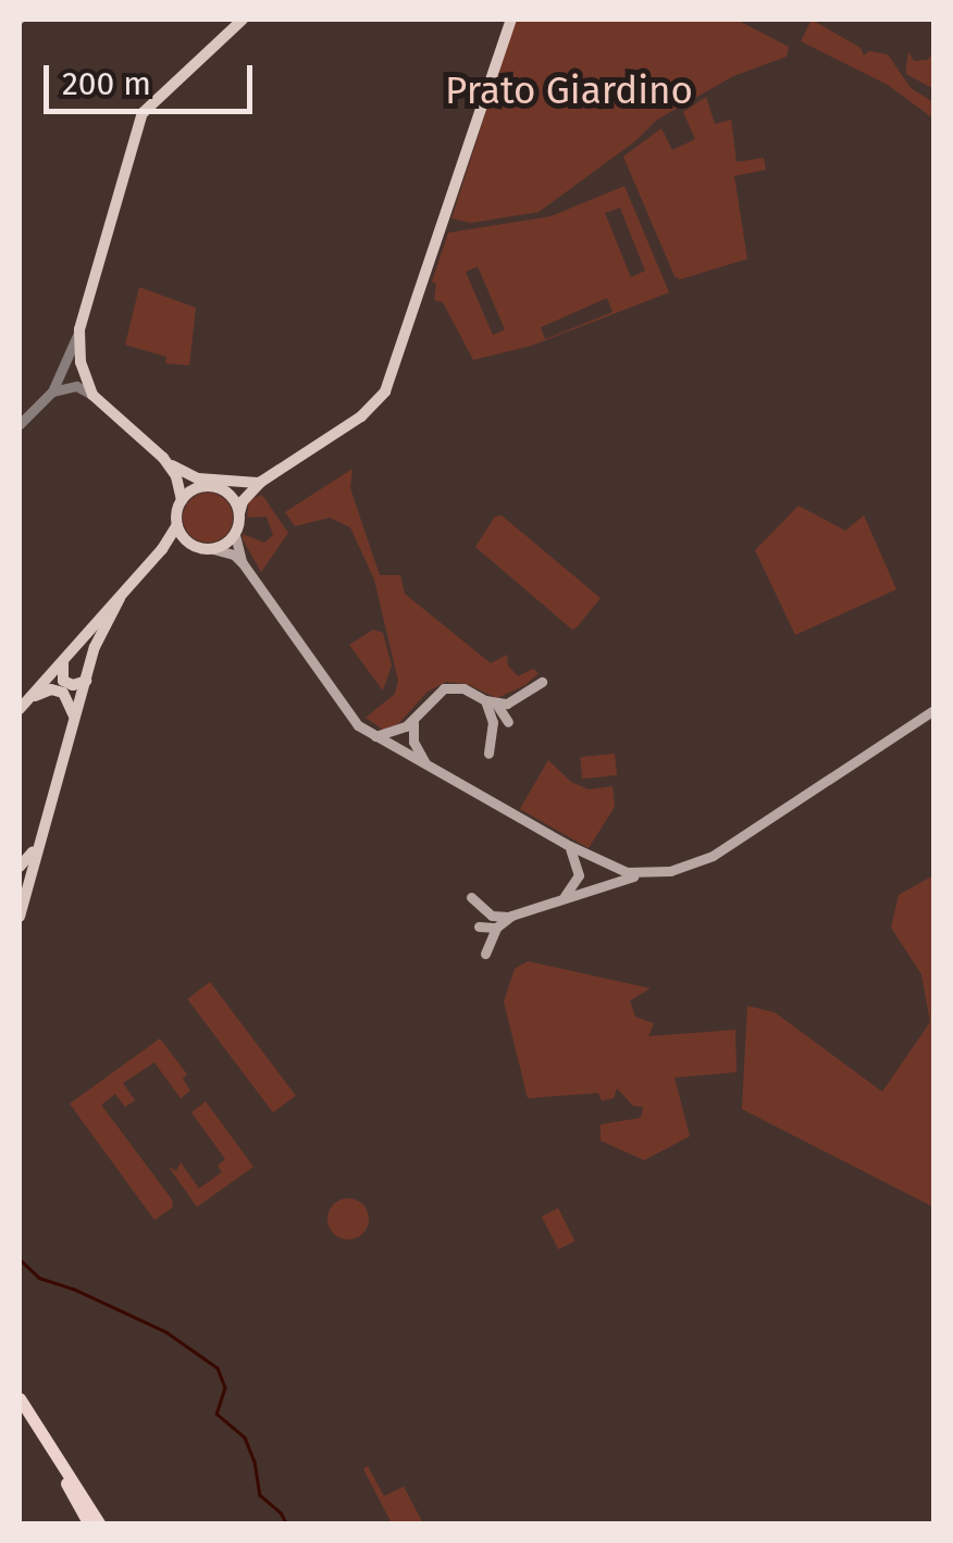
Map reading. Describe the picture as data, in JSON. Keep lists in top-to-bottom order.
{
  "parks": ["Prato Giardino"],
  "scale_bar": "200 m"
}
